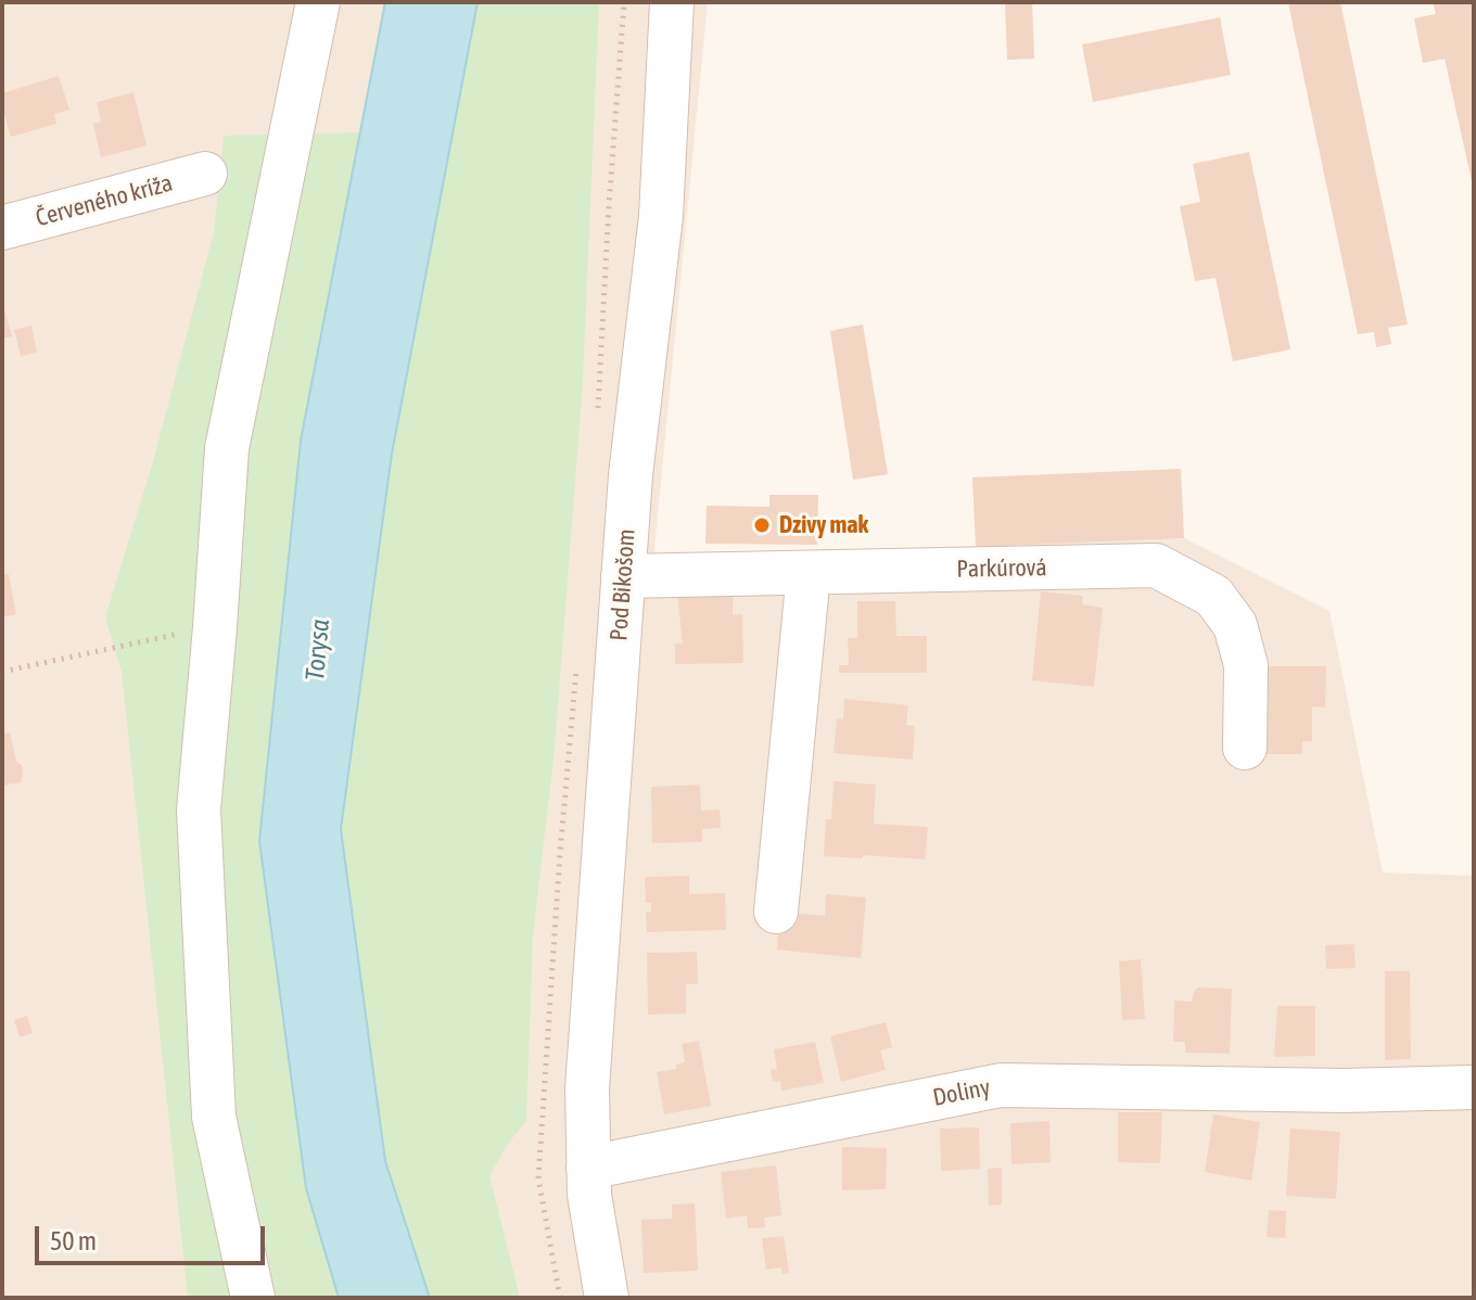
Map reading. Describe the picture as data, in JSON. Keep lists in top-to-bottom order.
{
  "streets": {
    "street": [
      "Červeného kríža",
      "Parkúrová",
      "Pod Bikošom",
      "Doliny"
    ]
  },
  "crossings": [
    ["Parkúrová", "Pod Bikošom"],
    ["Pod Bikošom", "Doliny"]
  ],
  "water": ["Torysa"],
  "places": ["Dzivy mak"],
  "scale_bar": "50 m"
}
